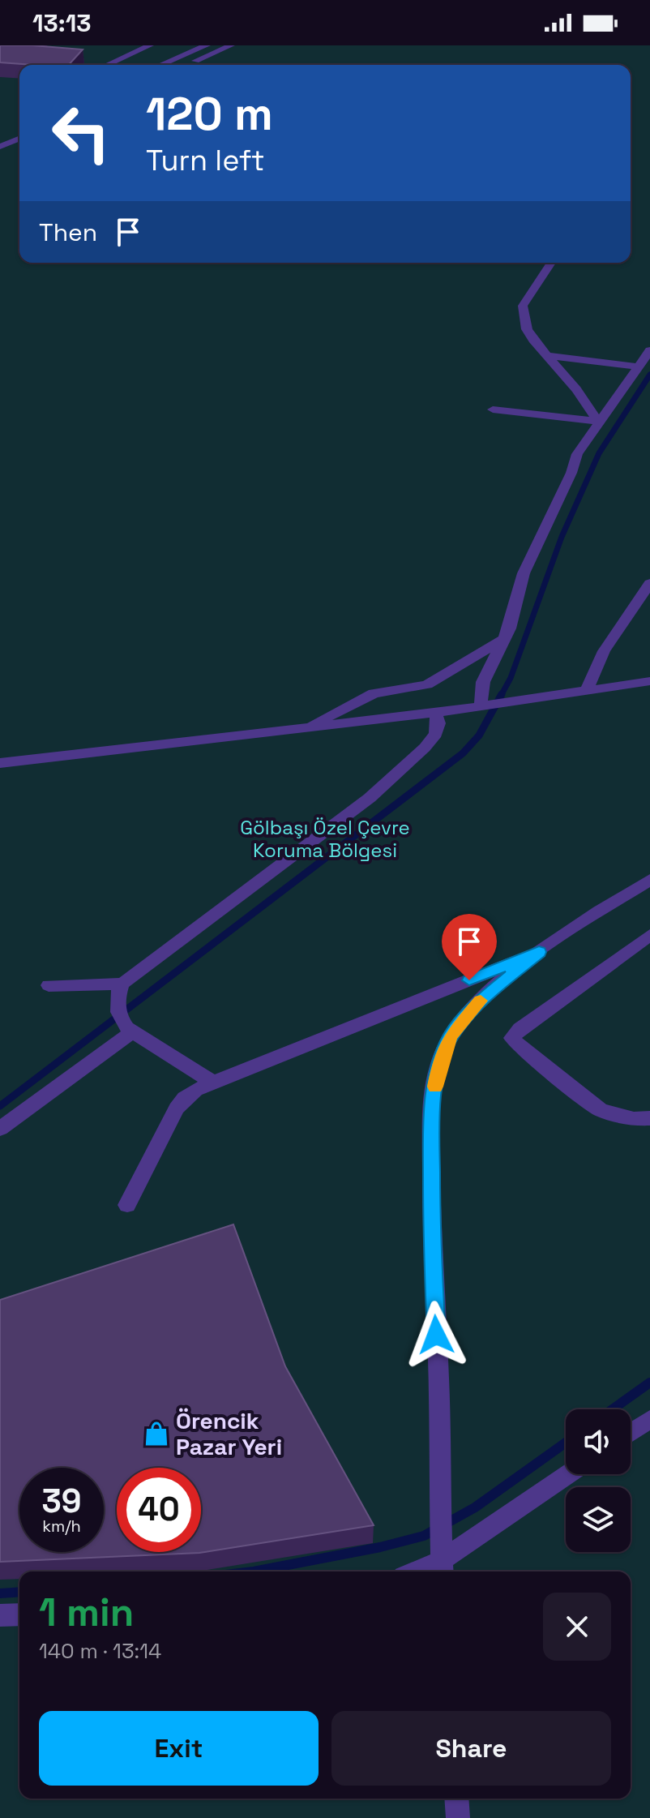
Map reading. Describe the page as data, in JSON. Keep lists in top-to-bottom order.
{
  "parks": ["Gölbaşı Özel Çevre Koruma Bölgesi"],
  "places": {
    "shop": ["Örencik Pazar Yeri"]
  },
  "page": {
    "status": "13:13",
    "turn": ["120 m", "Turn left"],
    "then": "Then",
    "speed": "39 km/h",
    "limit": "40",
    "heading": ["1 min", "140 m · 13:14"],
    "buttons": ["Exit", "Share"]
  }
}
